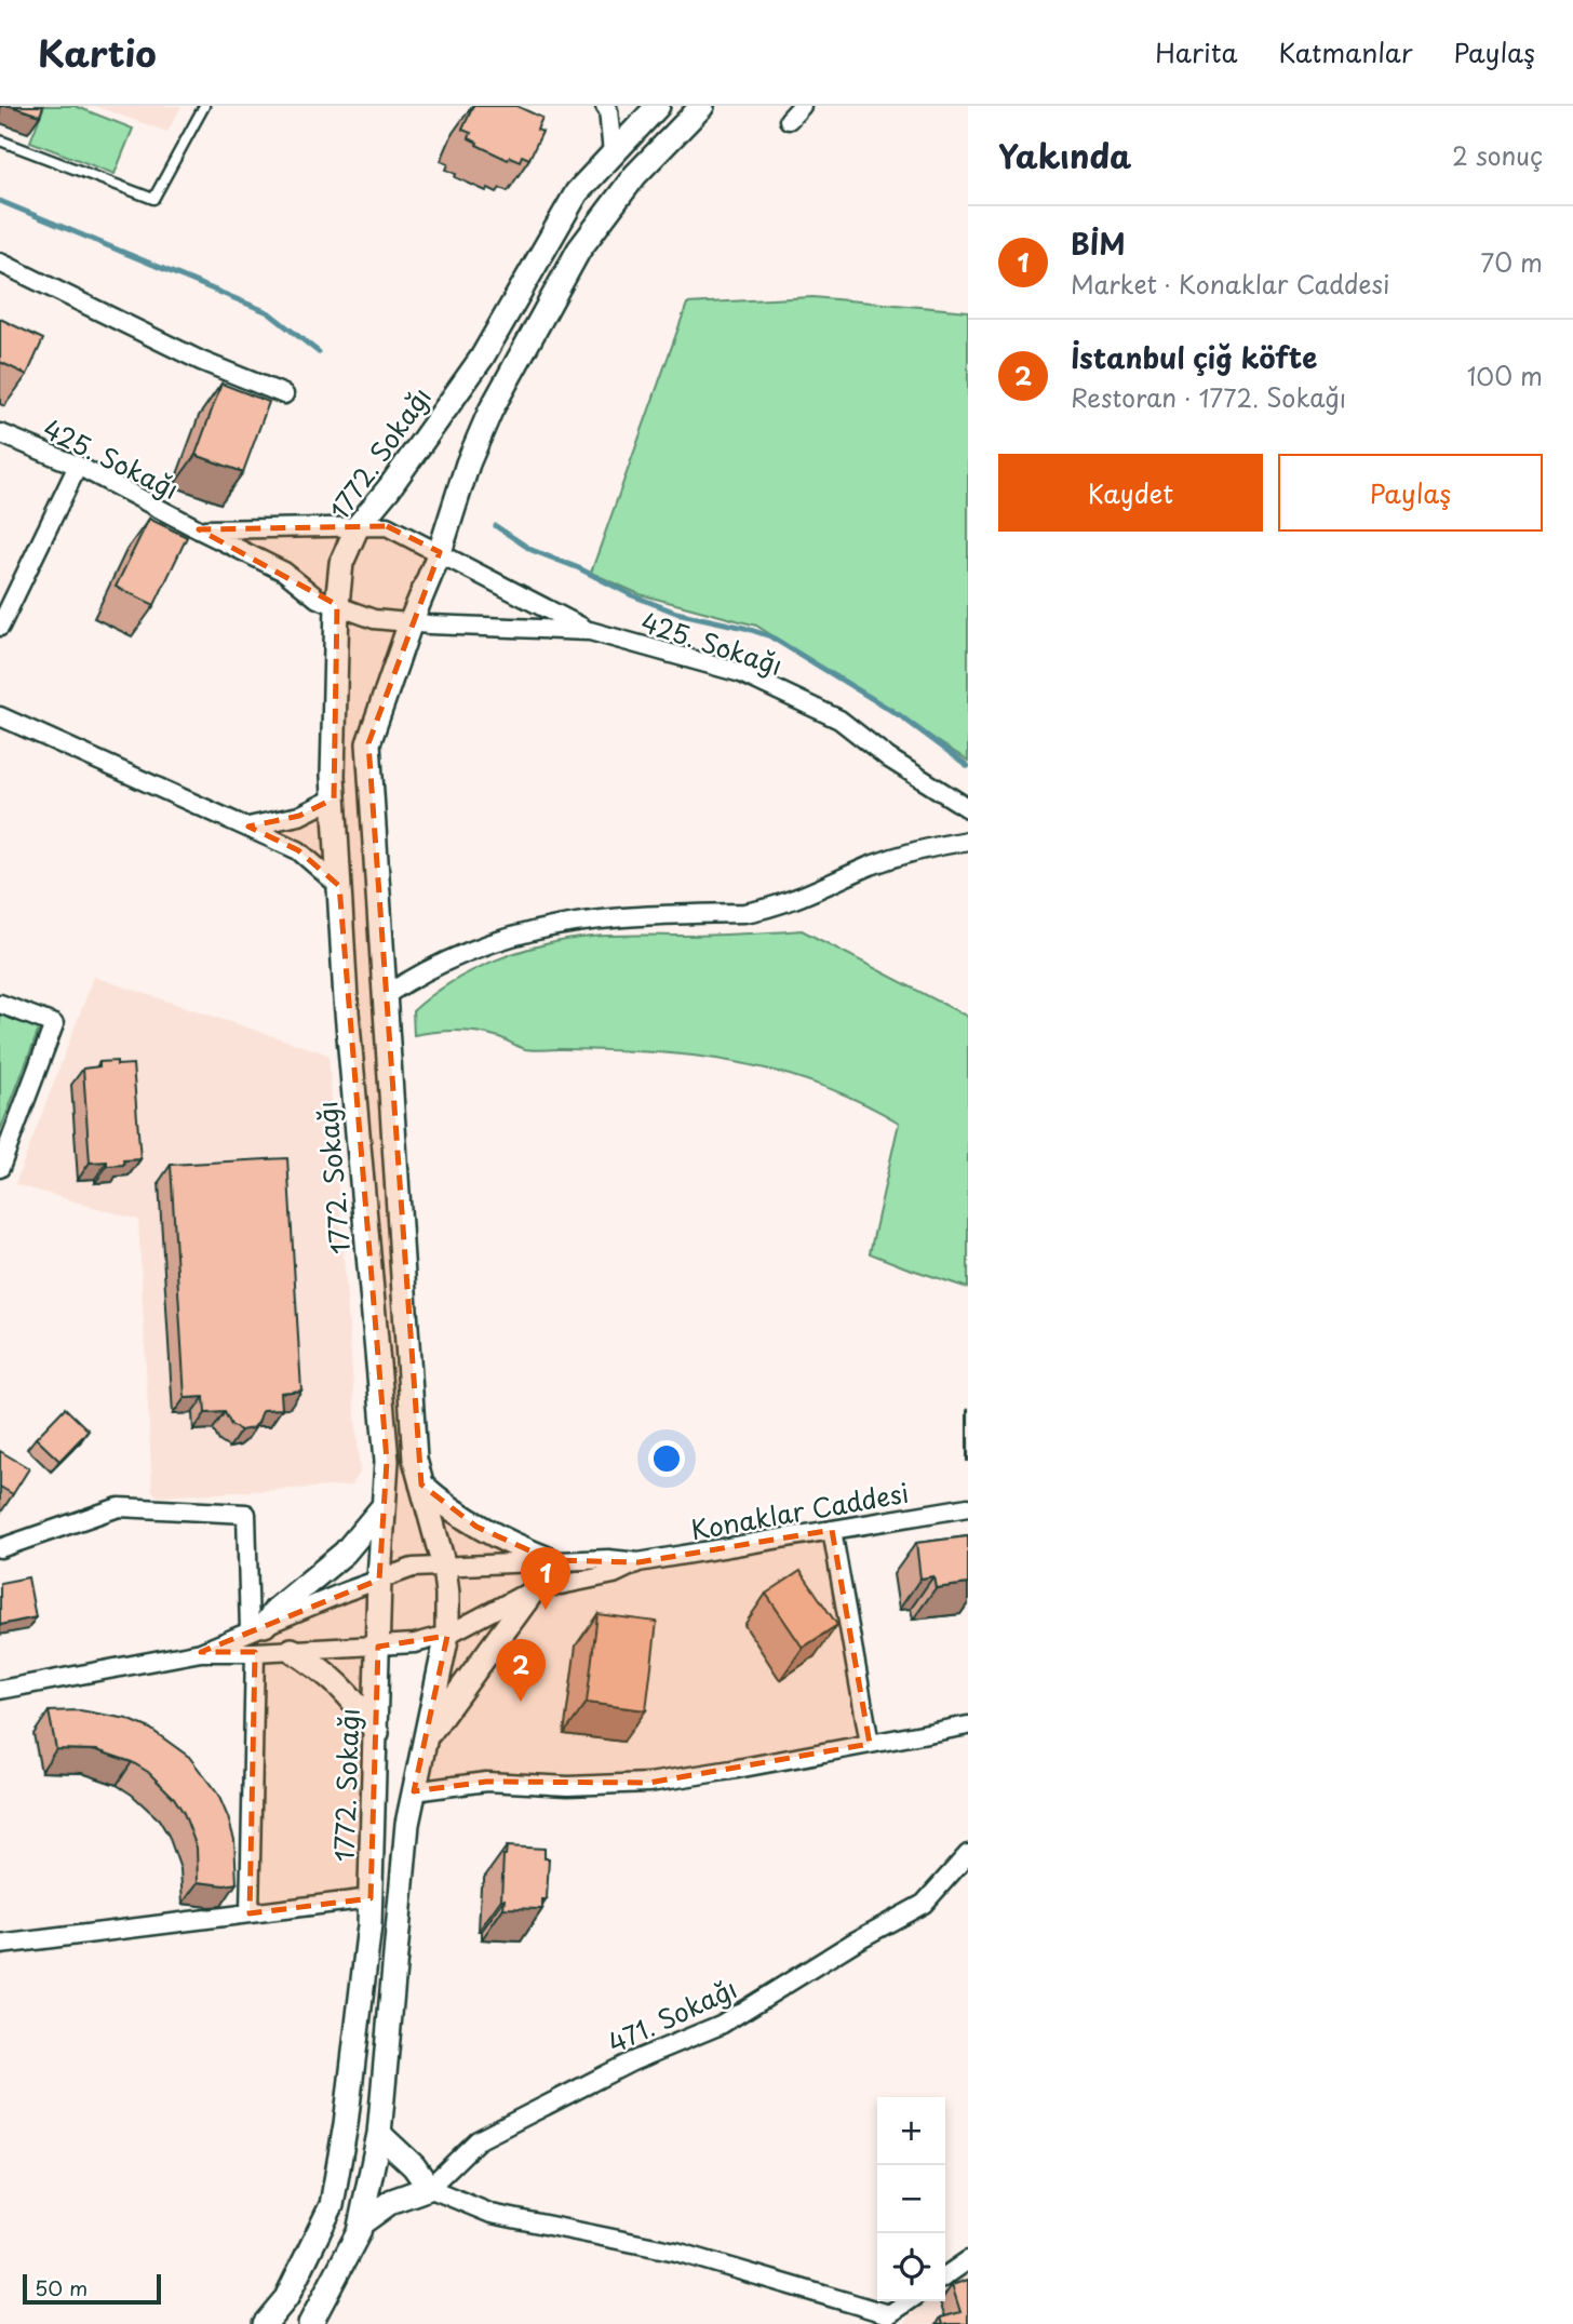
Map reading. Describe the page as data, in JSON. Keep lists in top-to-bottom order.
{
  "streets": {
    "street": [
      "1772. Sokağı",
      "425. Sokağı",
      "Konaklar Caddesi",
      "471. Sokağı"
    ]
  },
  "crossings": [
    ["1772. Sokağı", "425. Sokağı"],
    ["1772. Sokağı", "Konaklar Caddesi"]
  ],
  "scale_bar": "50 m",
  "page": {
    "header": "Kartio",
    "nav": ["Harita", "Katmanlar", "Paylaş"],
    "heading": ["Yakında", "2 sonuç"],
    "list": [
      {
        "mark": "1",
        "name": "BİM",
        "note": "Market · Konaklar Caddesi",
        "value": "70 m"
      },
      {
        "mark": "2",
        "name": "İstanbul çiğ köfte",
        "note": "Restoran · 1772. Sokağı",
        "value": "100 m"
      }
    ],
    "buttons": ["Kaydet", "Paylaş"],
    "pins": ["1", "2"],
    "map_buttons": ["+", "−"],
    "scale": "50 m"
  }
}
